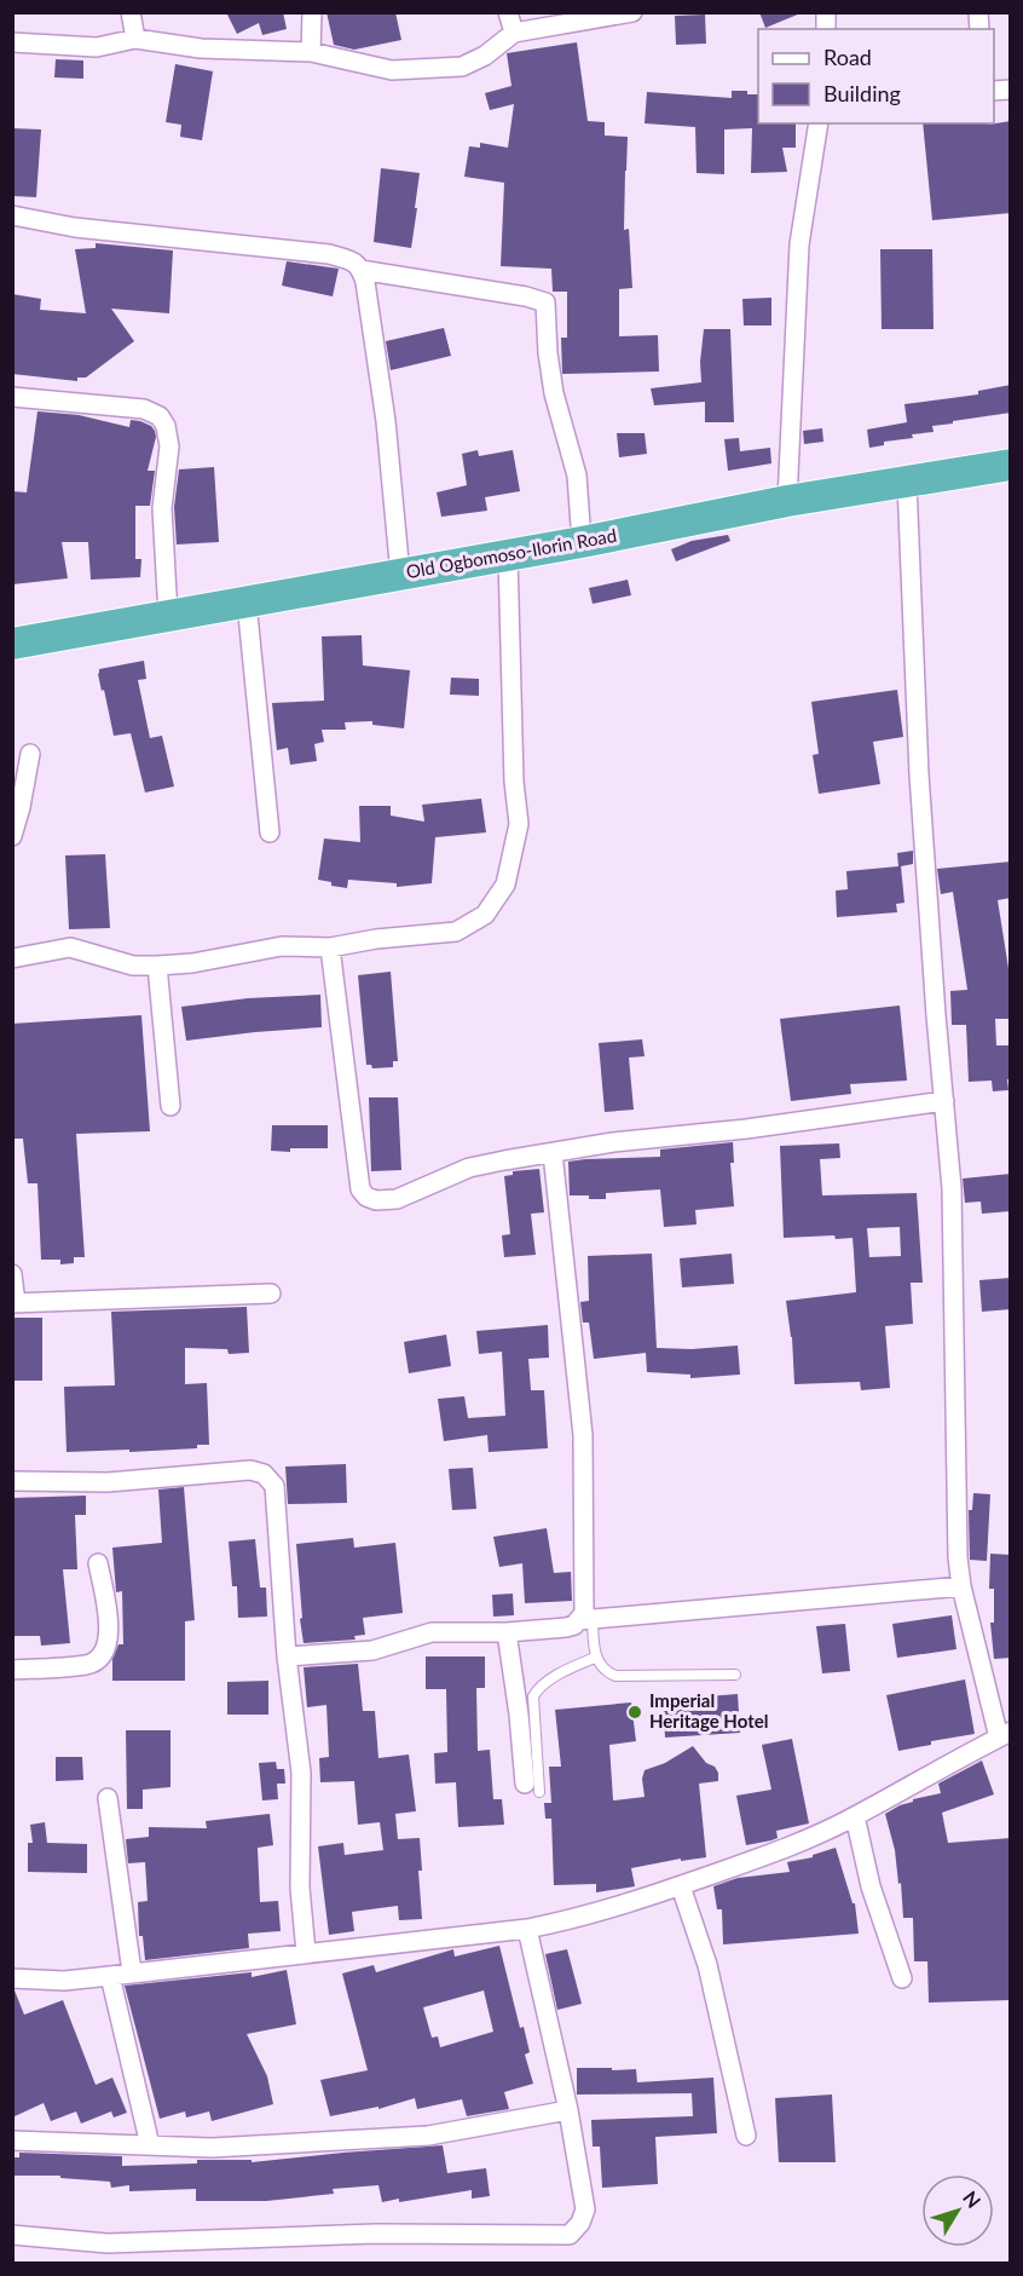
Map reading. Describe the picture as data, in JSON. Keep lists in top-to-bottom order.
{
  "streets": {
    "highway": ["Old Ogbomoso-Ilorin Road"]
  },
  "places": ["Imperial Heritage Hotel"],
  "legend": ["Road", "Building"],
  "north": "top right"
}
